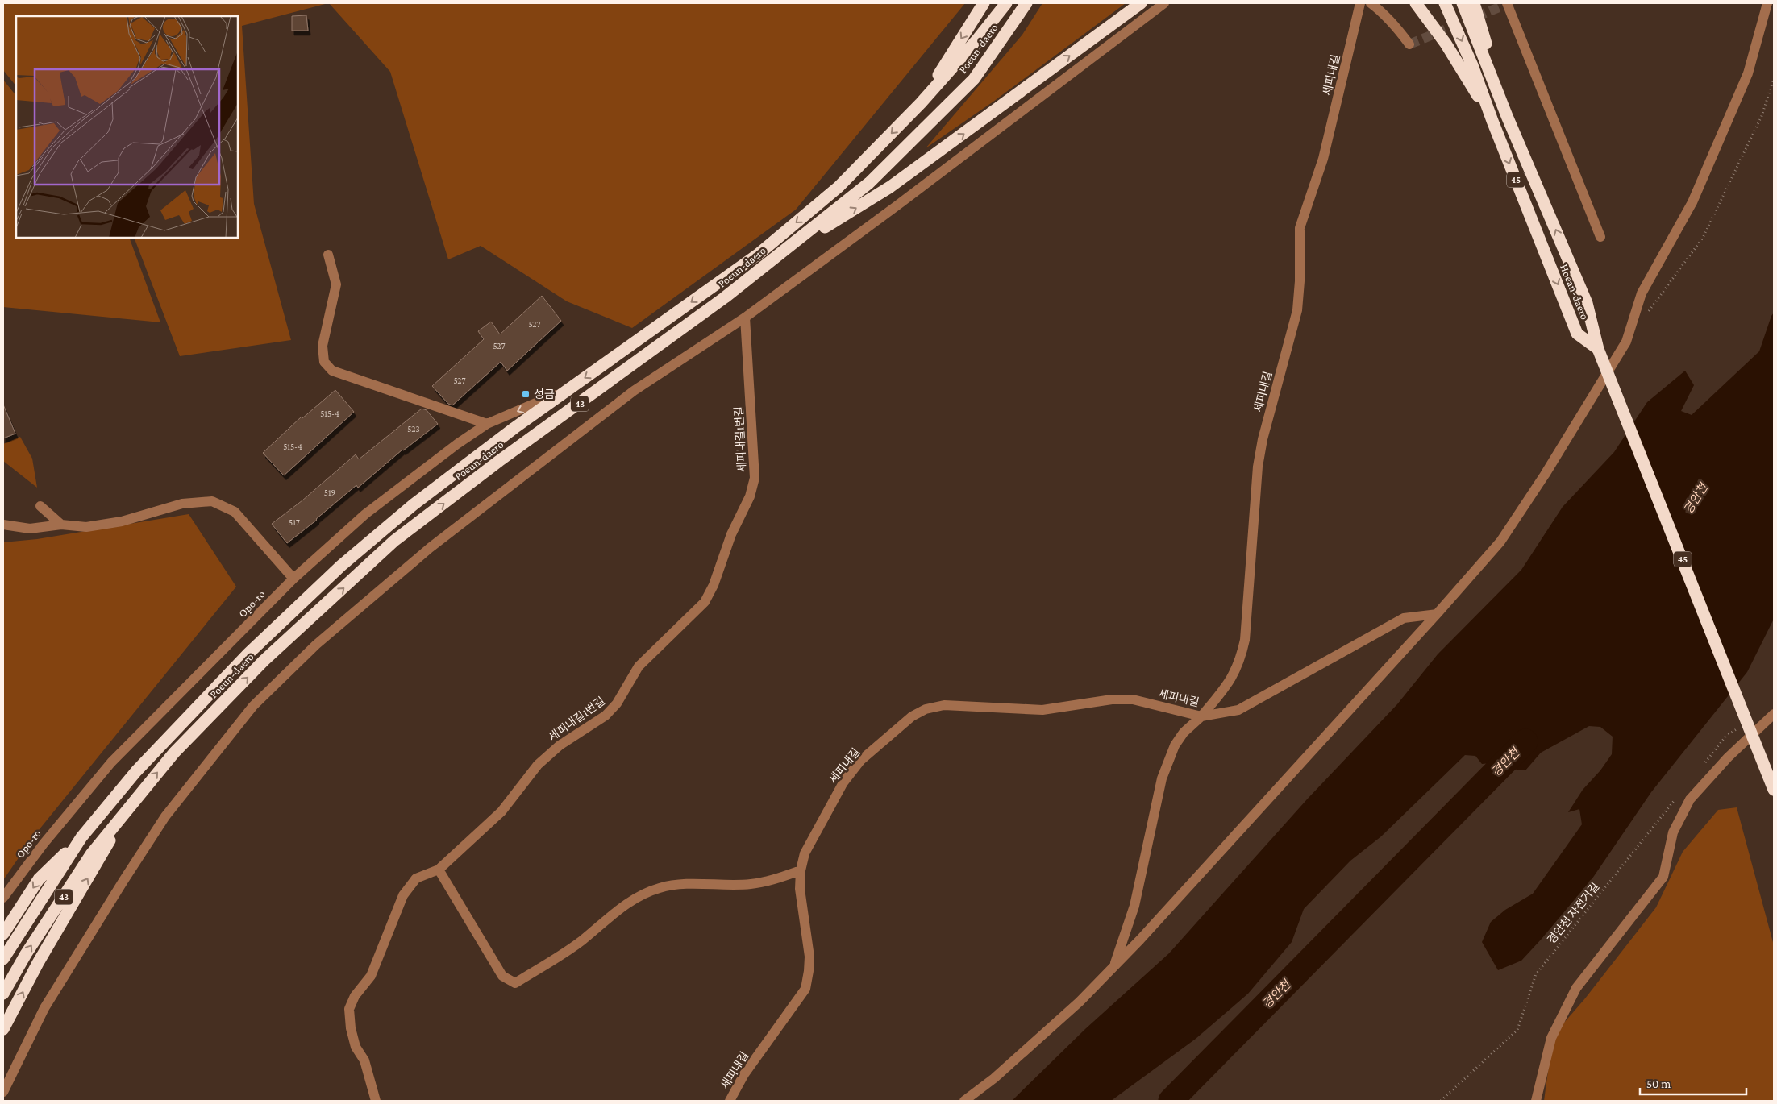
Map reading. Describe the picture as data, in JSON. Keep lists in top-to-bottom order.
{
  "streets": {
    "highway": [
      "Poeun-daero",
      "45",
      "Hoean-daero",
      "43"
    ],
    "street": ["세피내길", "세피내길1번길", "Opo-ro"],
    "path": ["경안천 자전거길"]
  },
  "crossings": [
    ["Poeun-daero", "Opo-ro"],
    ["45", "Hoean-daero"]
  ],
  "water": ["경안천"],
  "places": {
    "transit": ["성금"]
  },
  "house_numbers": [
    "527",
    "527",
    "527",
    "515-4",
    "523",
    "515-4",
    "519",
    "517"
  ],
  "scale_bar": "50 m"
}
